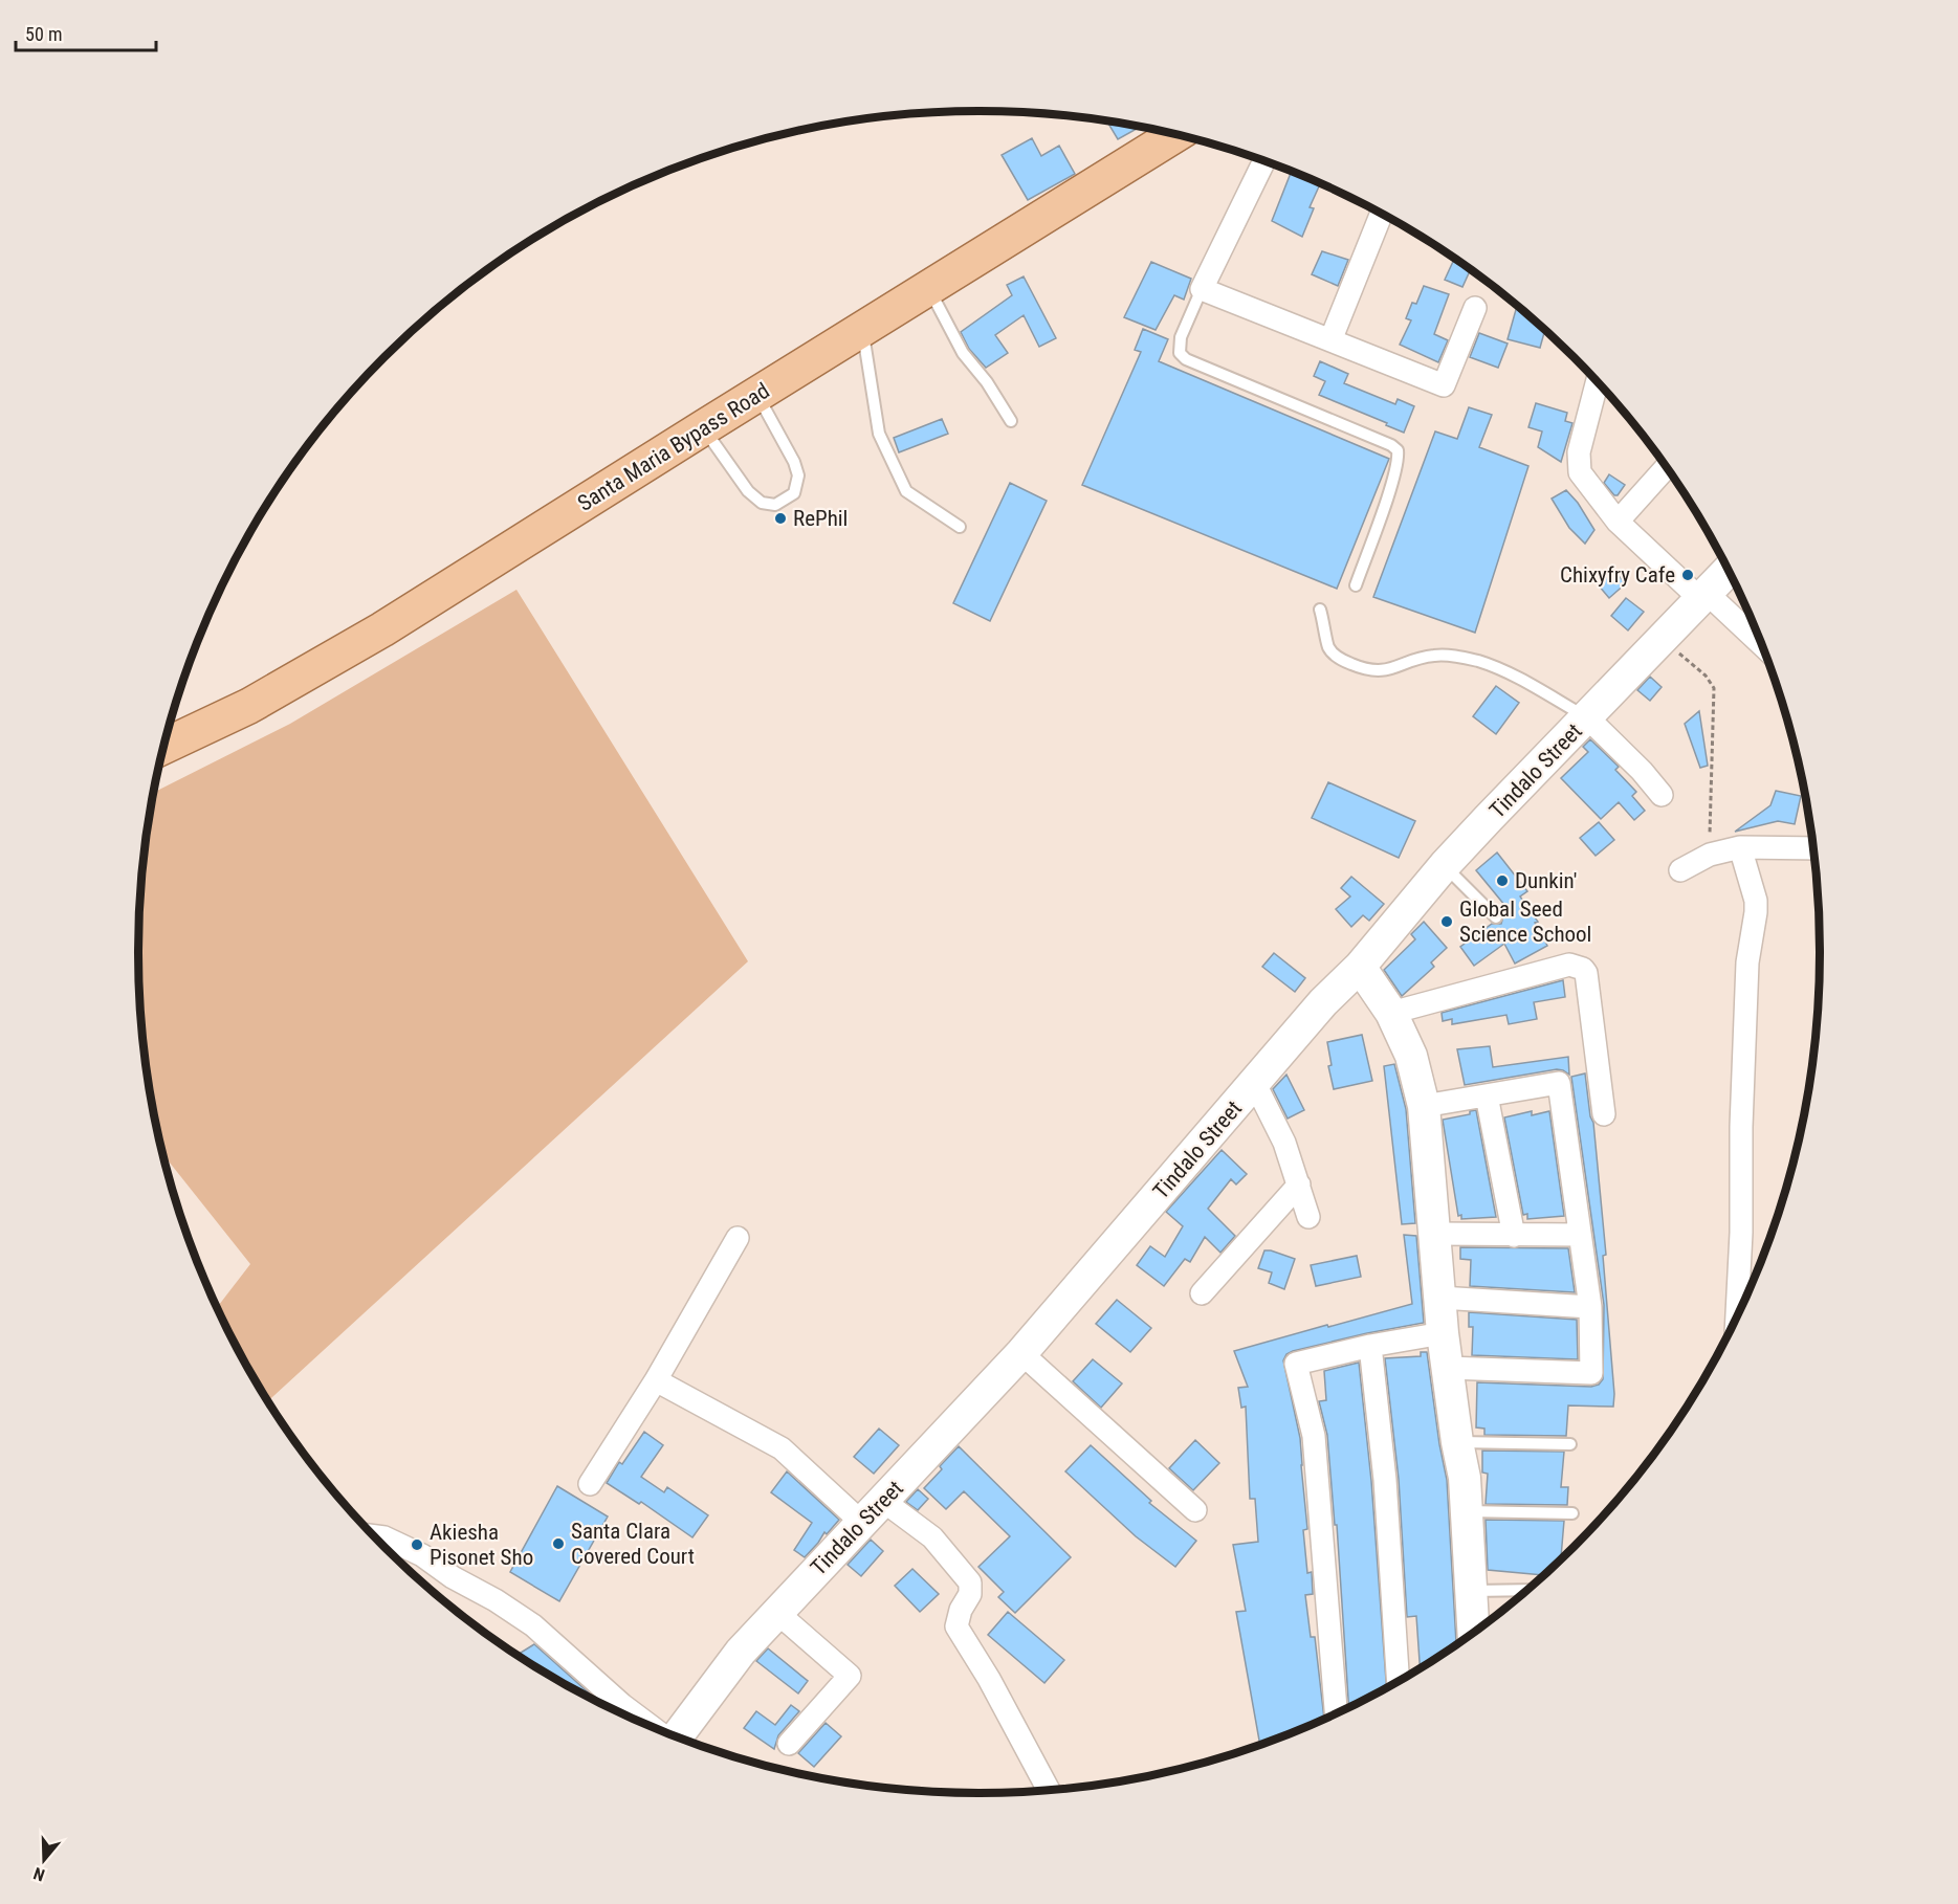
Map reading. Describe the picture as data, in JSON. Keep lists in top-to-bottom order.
{
  "streets": {
    "main road": ["Santa Maria Bypass Road", "Tindalo Street"]
  },
  "places": [
    "RePhil",
    "Chixyfry Cafe",
    "Dunkin'",
    "Global Seed Science School",
    "Santa Clara Covered Court",
    "Akiesha Pisonet Sho"
  ],
  "scale_bar": "50 m",
  "north": "bottom"
}
